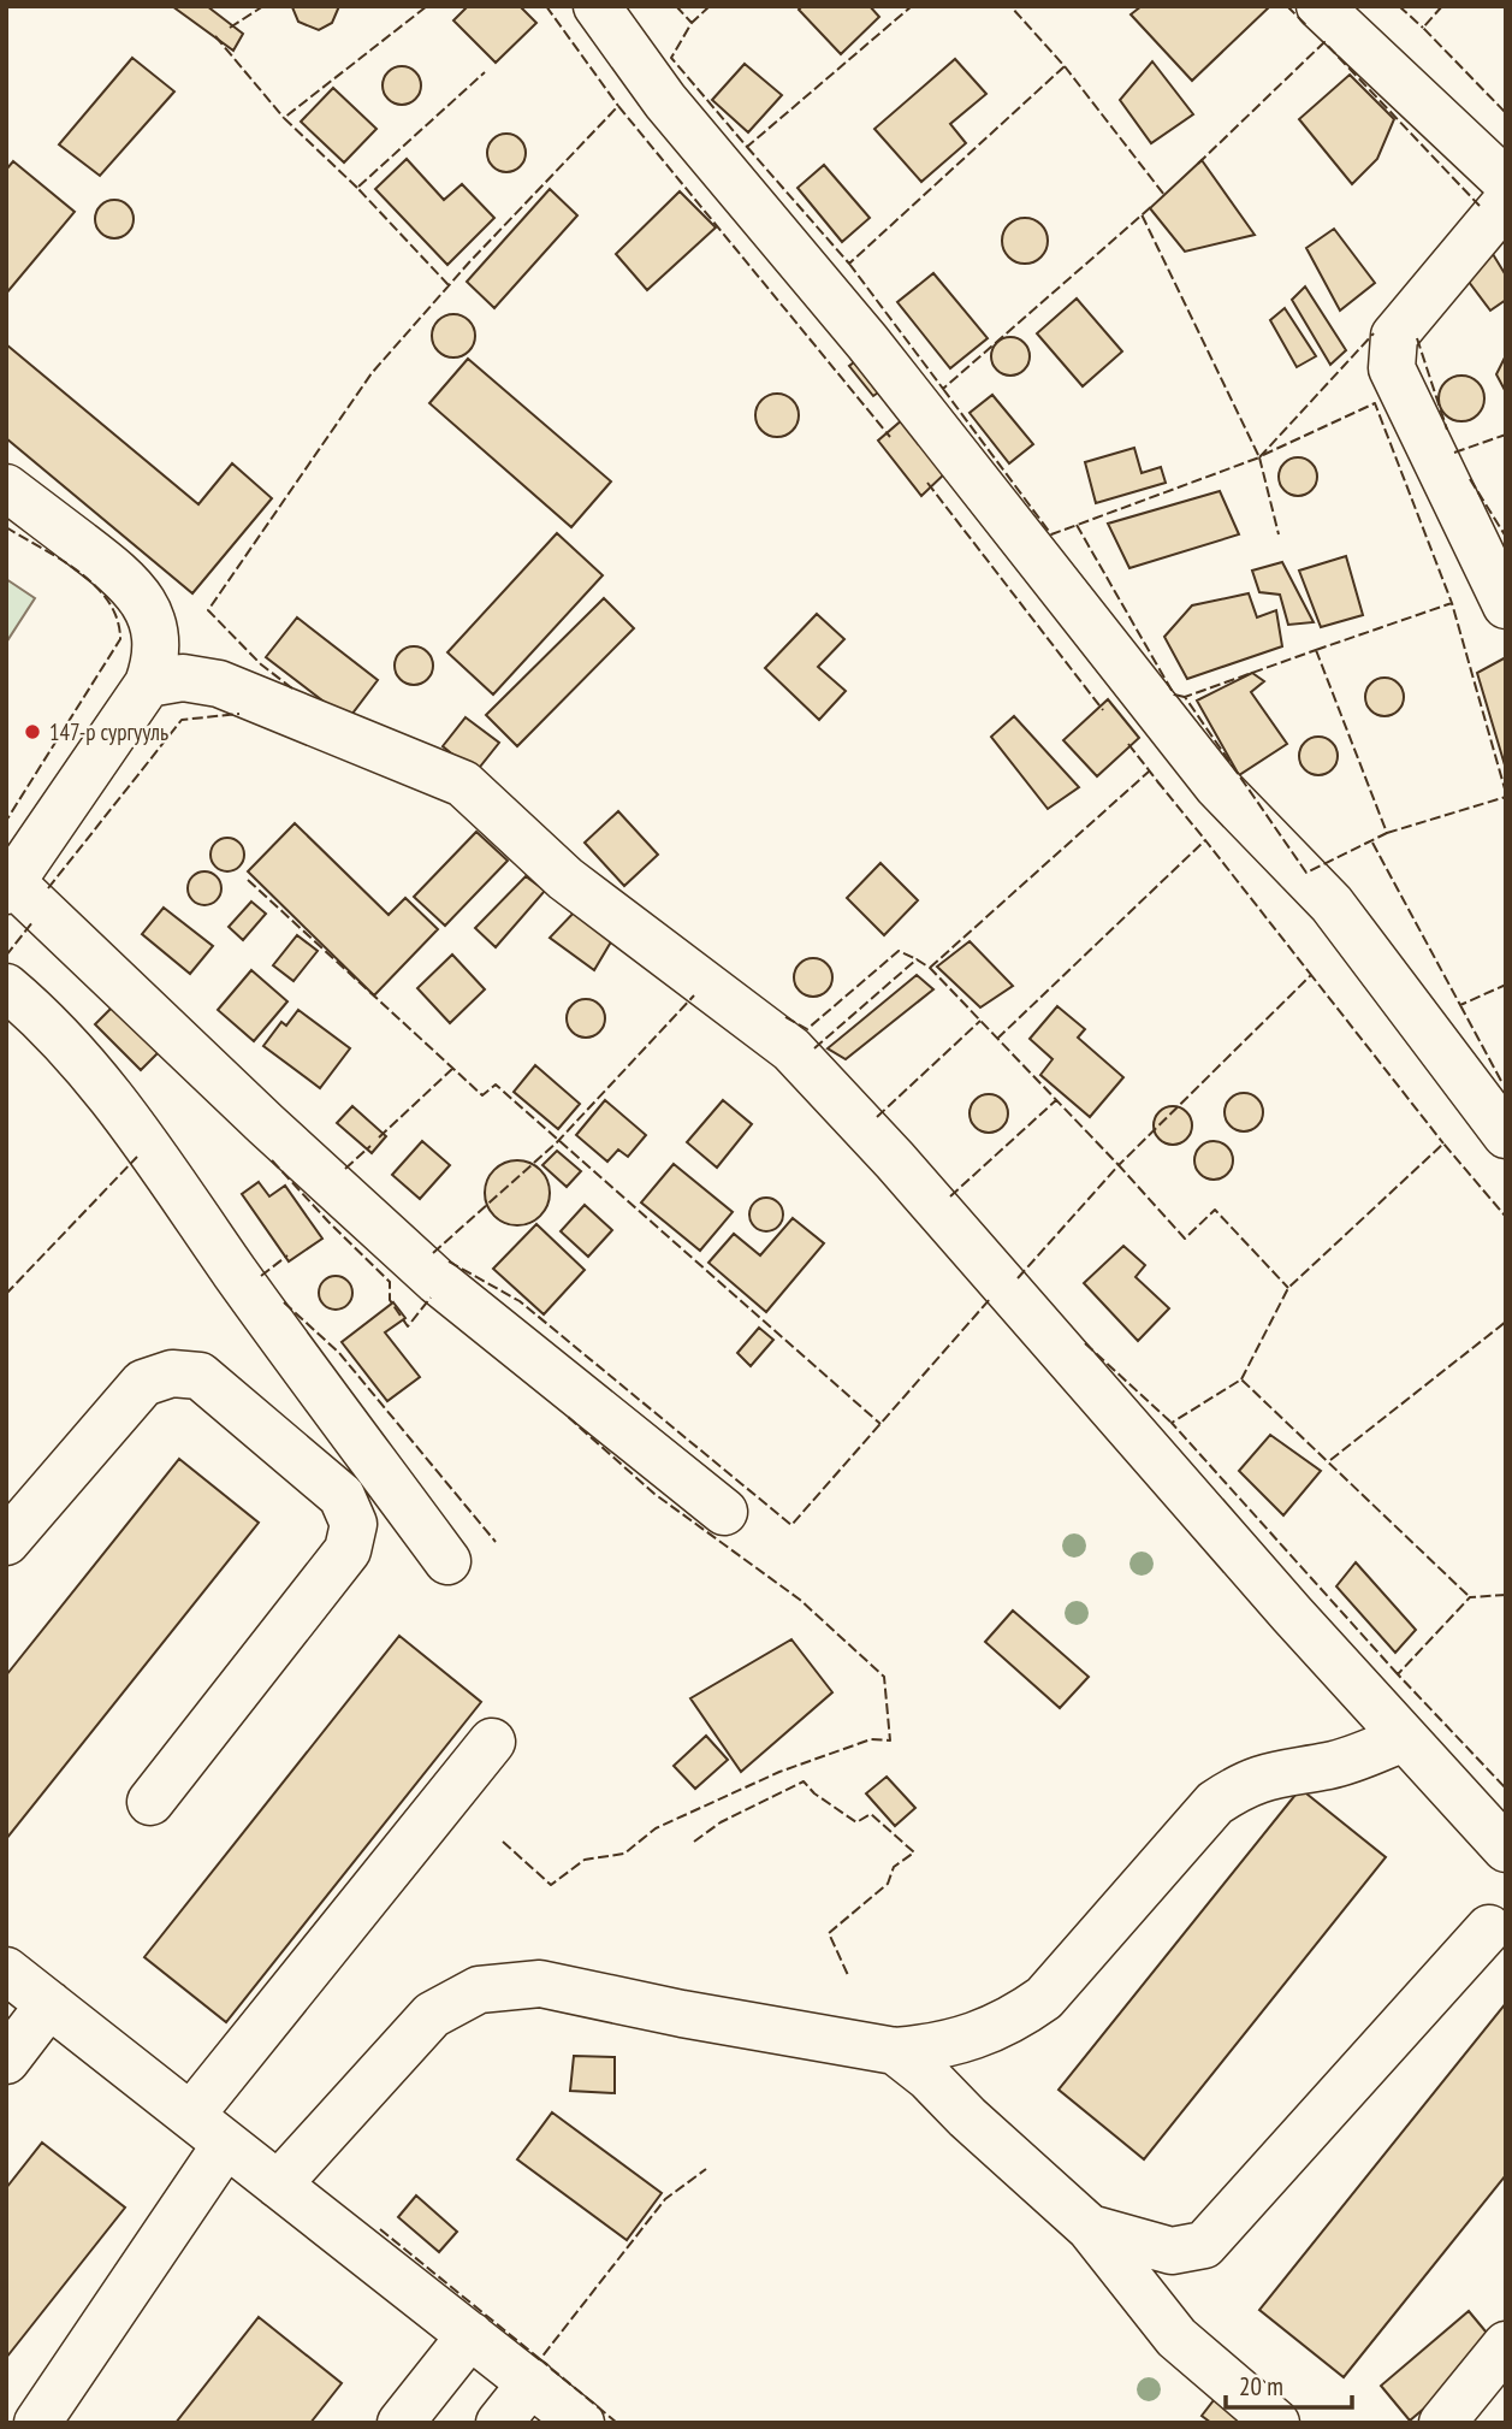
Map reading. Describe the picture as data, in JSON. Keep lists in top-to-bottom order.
{
  "places": ["147-р сургууль"],
  "scale_bar": "20 m"
}
